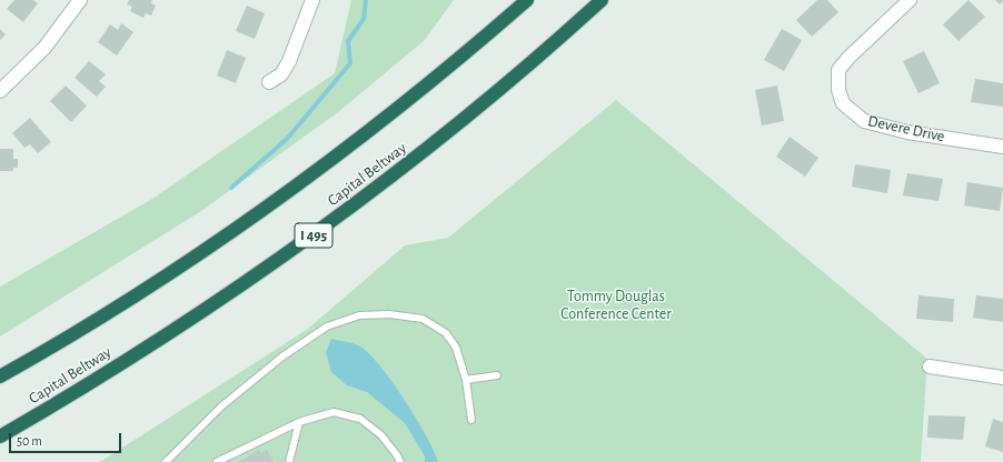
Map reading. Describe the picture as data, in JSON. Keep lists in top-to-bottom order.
{
  "streets": {
    "highway": ["Capital Beltway", "I 495"],
    "street": ["Devere Drive"]
  },
  "parks": ["Tommy Douglas Conference Center"],
  "scale_bar": "50 m"
}
